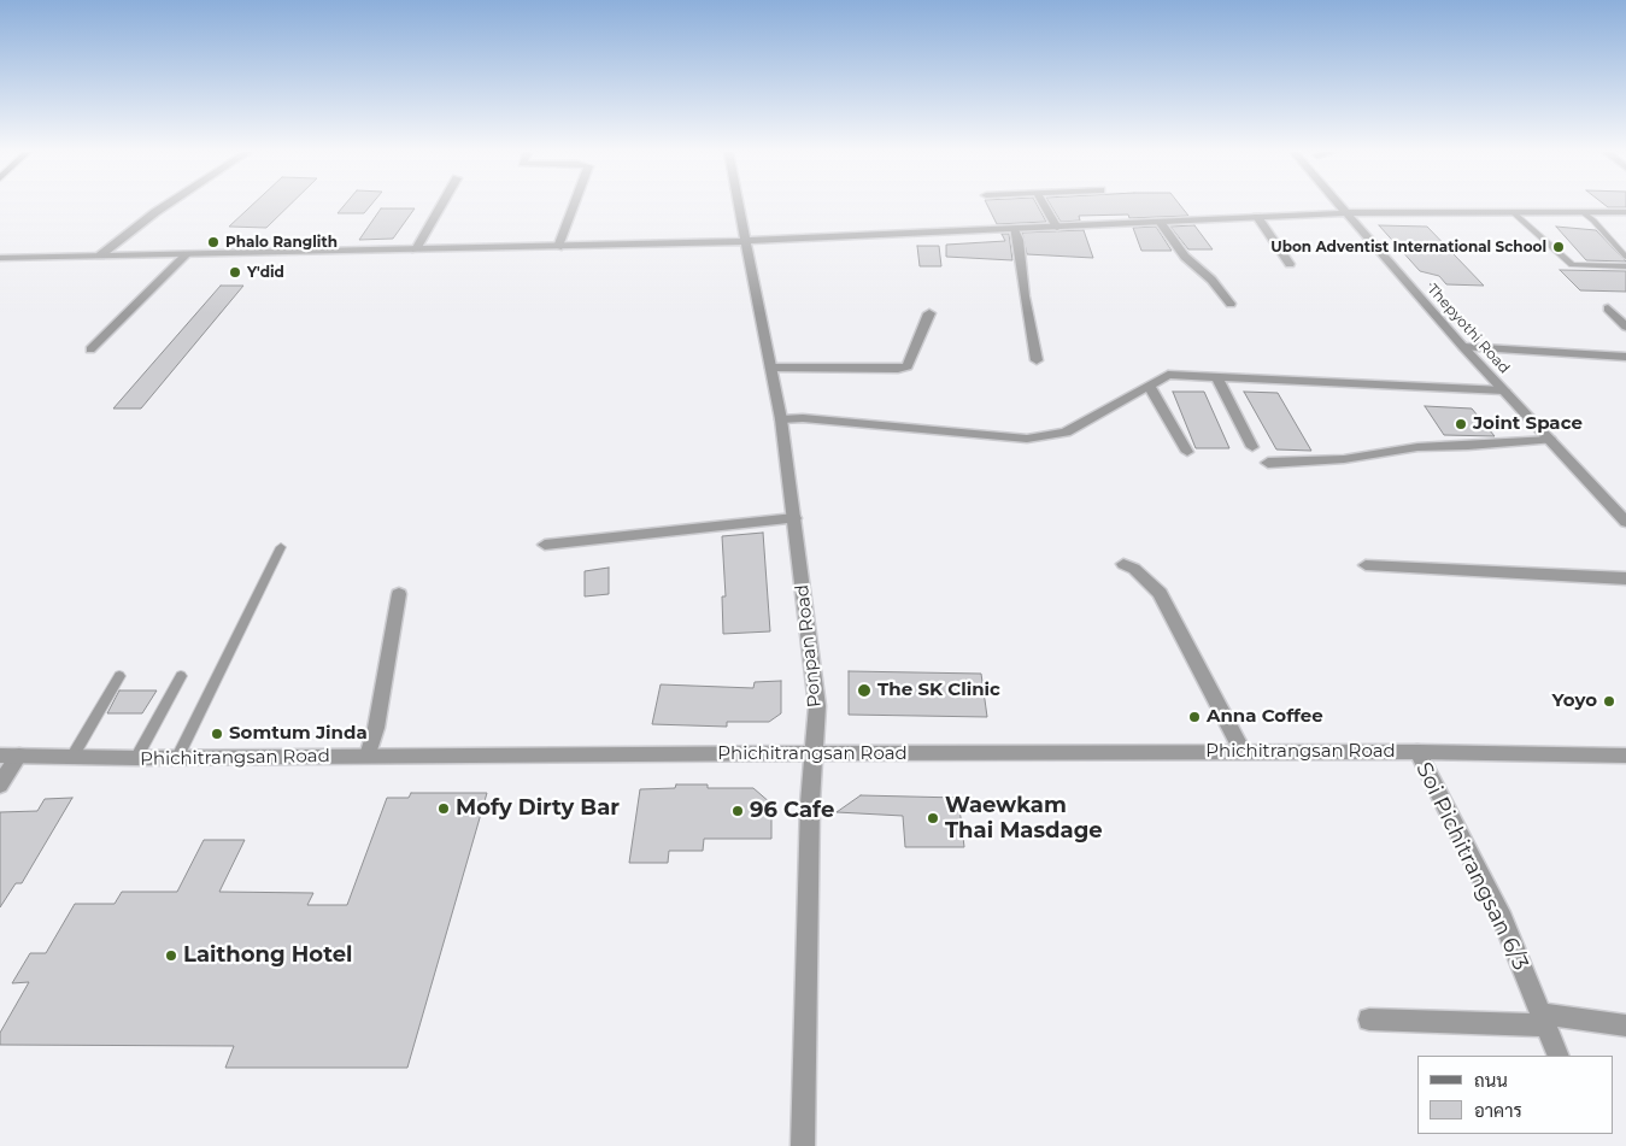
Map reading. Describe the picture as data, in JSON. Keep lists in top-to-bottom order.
{
  "streets": {
    "street": [
      "Thepyothi Road",
      "Ponpan Road",
      "Phichitrangsan Road",
      "Soi Pichitrangsan 6/3"
    ]
  },
  "crossings": [
    ["Ponpan Road", "Phichitrangsan Road"],
    ["Phichitrangsan Road", "Soi Pichitrangsan 6/3"]
  ],
  "places": [
    "Phalo Ranglith",
    "Ubon Adventist International School",
    "Y'did",
    "Joint Space",
    "The SK Clinic",
    "Yoyo",
    "Anna Coffee",
    "Somtum Jinda",
    "Mofy Dirty Bar",
    "96 Cafe",
    "Waewkam Thai Masdage",
    "Laithong Hotel"
  ],
  "legend": ["ถนน", "อาคาร"]
}
